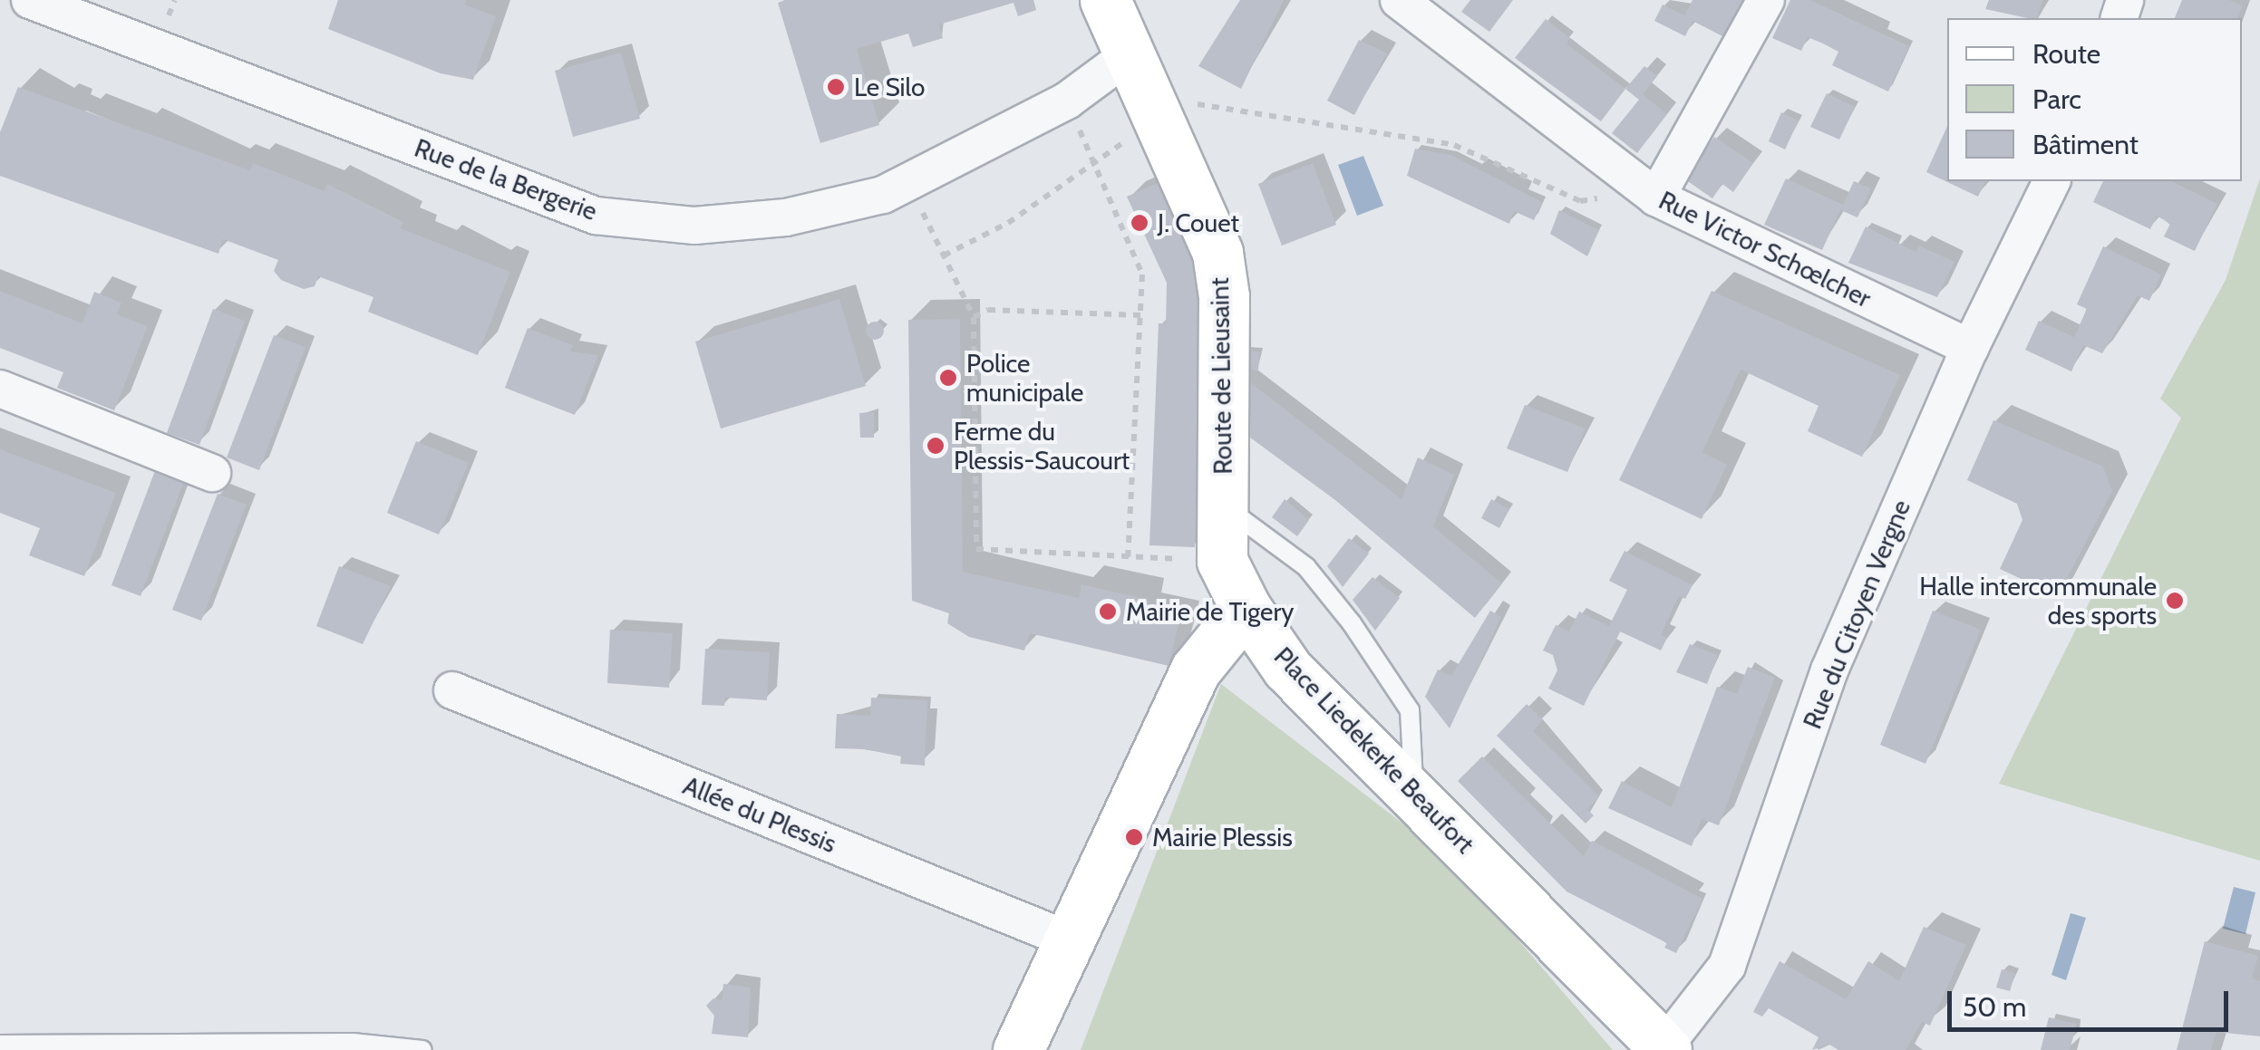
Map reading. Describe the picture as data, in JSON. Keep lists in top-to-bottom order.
{
  "streets": {
    "street": [
      "Rue de la Bergerie",
      "Rue Victor Schœlcher",
      "Route de Lieusaint",
      "Rue du Citoyen Vergne",
      "Place Liedekerke Beaufort",
      "Allée du Plessis"
    ]
  },
  "crossings": [
    ["Rue de la Bergerie", "Route de Lieusaint"],
    ["Rue Victor Schœlcher", "Rue du Citoyen Vergne"],
    ["Route de Lieusaint", "Place Liedekerke Beaufort"],
    ["Rue du Citoyen Vergne", "Place Liedekerke Beaufort"]
  ],
  "places": [
    "Le Silo",
    "J. Couet",
    "Police municipale",
    "Ferme du Plessis-Saucourt",
    "Halle intercommunale des sports",
    "Mairie de Tigery",
    "Mairie Plessis"
  ],
  "legend": ["Route", "Parc", "Bâtiment"],
  "scale_bar": "50 m"
}
